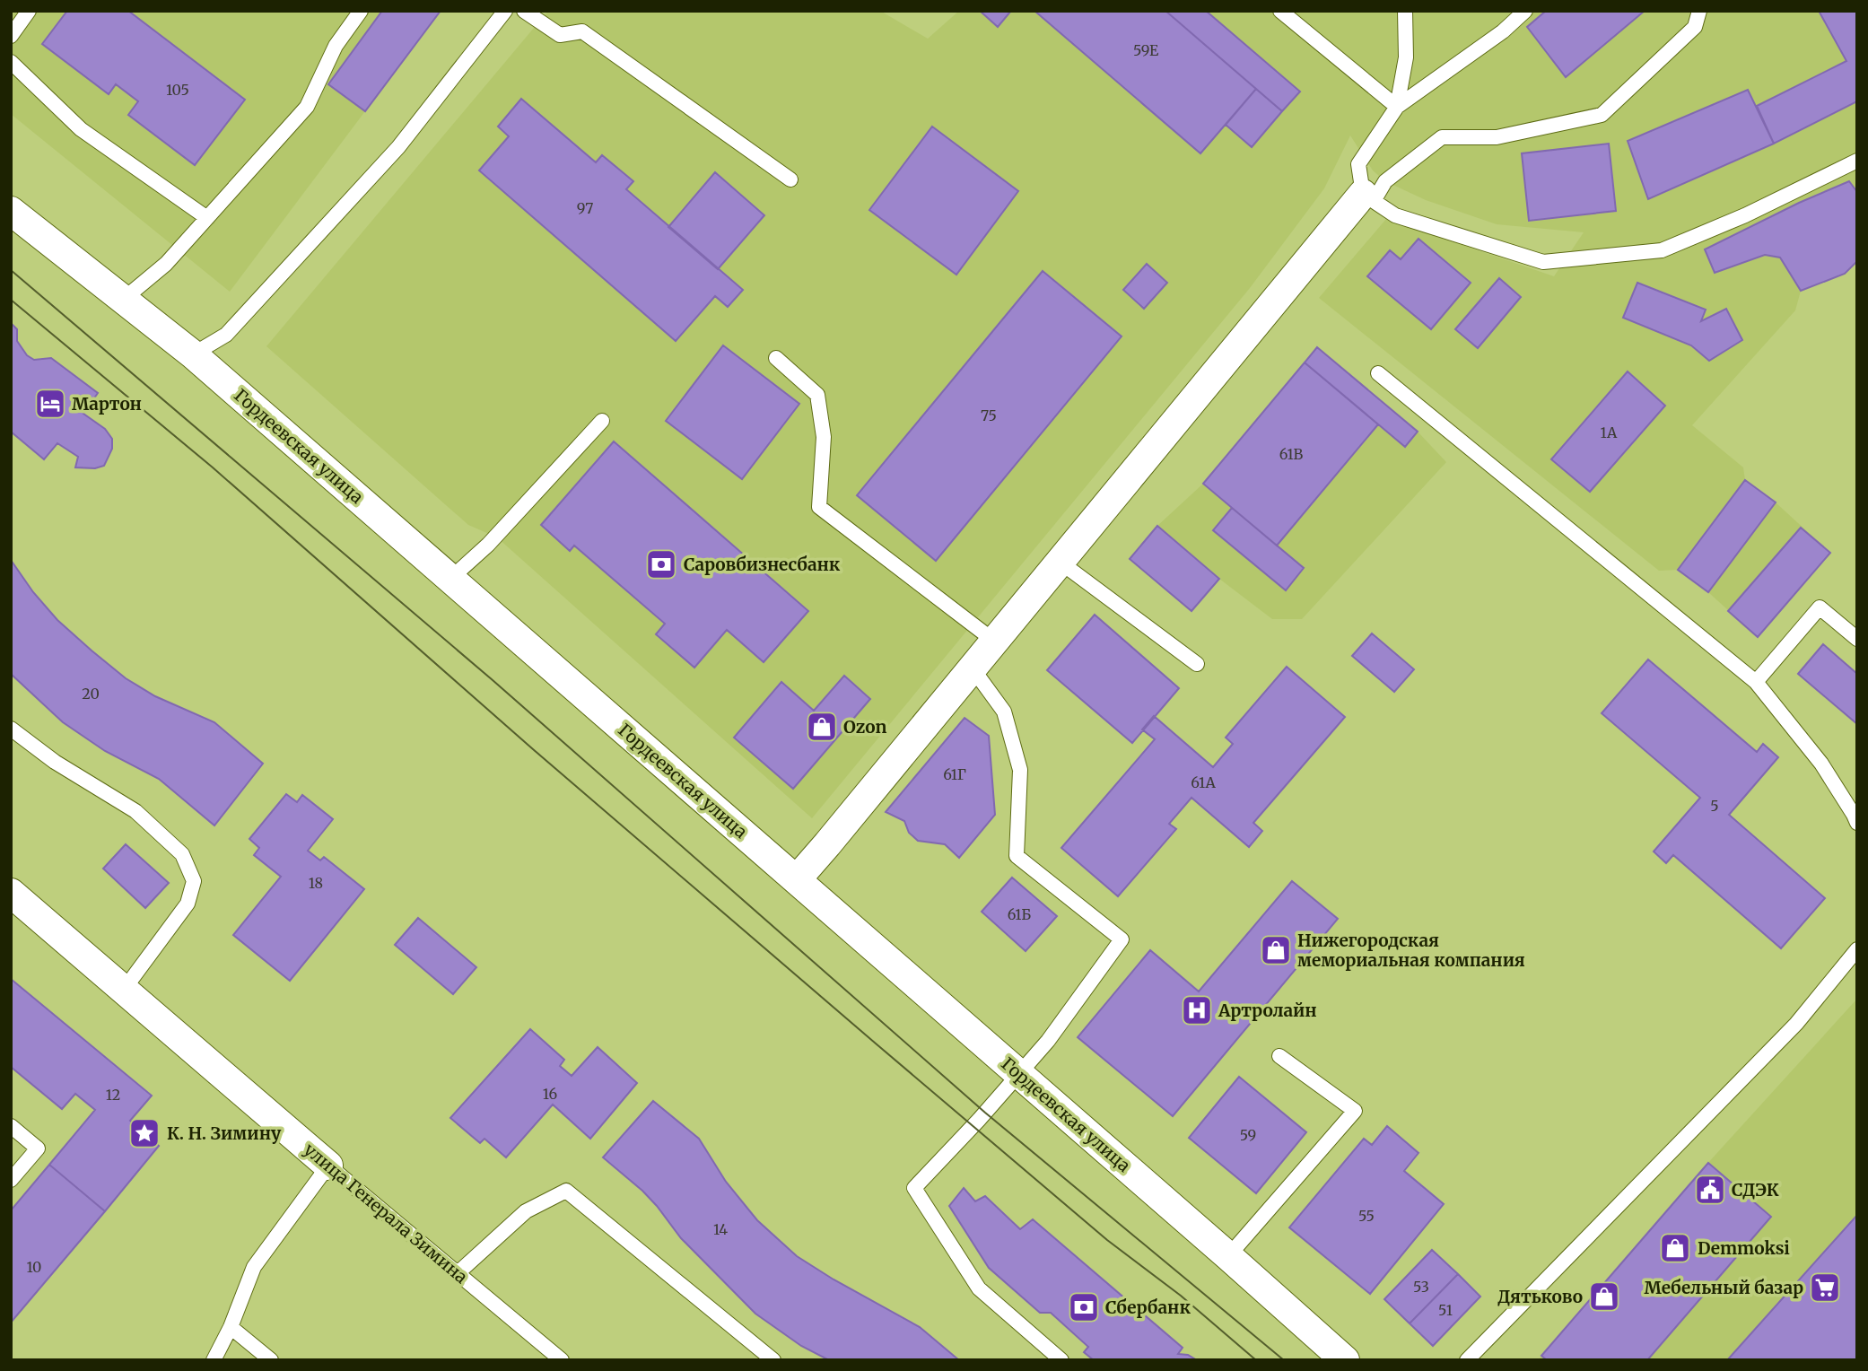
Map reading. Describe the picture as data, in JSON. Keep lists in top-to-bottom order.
{
  "streets": {
    "street": ["Гордеевская улица", "улица Генерала Зимина"]
  },
  "places": {
    "hotel": ["Мартон"],
    "bank": ["Саровбизнесбанк", "Сбербанк"],
    "shop": [
      "Ozon",
      "Нижегородская мемориальная компания",
      "Demmoksi",
      "Дятьково"
    ],
    "hospital": ["Артролайн"],
    "place": ["К. Н. Зимину"],
    "public building": ["СДЭК"],
    "supermarket": ["Мебельный базар"]
  },
  "house_numbers": [
    "59Е",
    "105",
    "97",
    "75",
    "1А",
    "61В",
    "20",
    "61Г",
    "61А",
    "5",
    "18",
    "61Б",
    "16",
    "12",
    "59",
    "55",
    "14",
    "10",
    "53",
    "51"
  ]
}
